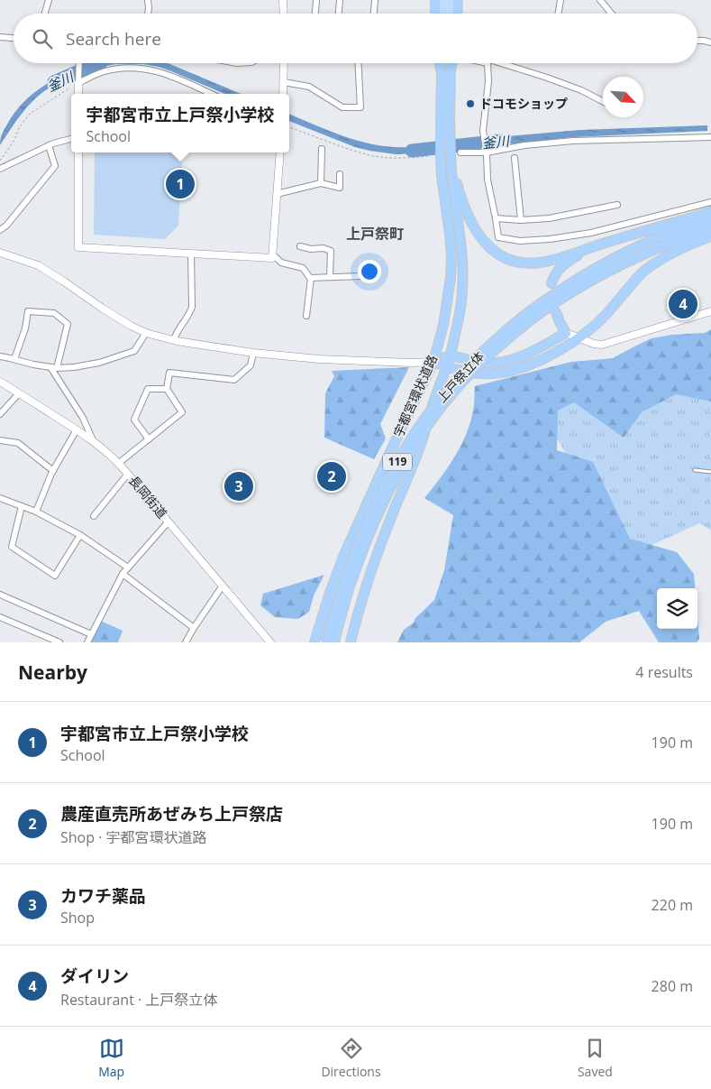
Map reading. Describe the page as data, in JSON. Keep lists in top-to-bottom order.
{
  "streets": {
    "highway": ["上戸祭立体", "宇都宮環状道路", "119"],
    "street": ["長岡街道"]
  },
  "crossings": [
    ["上戸祭立体", "119"],
    ["宇都宮環状道路", "119"]
  ],
  "districts": ["上戸祭町"],
  "water": ["釜川"],
  "places": ["ドコモショップ"],
  "north": "bottom right",
  "page": {
    "search": "Search here",
    "popup": ["宇都宮市立上戸祭小学校", "School"],
    "pins": [
      "1",
      "4",
      "2",
      "3"
    ],
    "heading": ["Nearby", "4 results"],
    "list": [
      {
        "mark": "1",
        "name": "宇都宮市立上戸祭小学校",
        "note": "School",
        "value": "190 m"
      },
      {
        "mark": "2",
        "name": "農産直売所あぜみち上戸祭店",
        "note": "Shop · 宇都宮環状道路",
        "value": "190 m"
      },
      {
        "mark": "3",
        "name": "カワチ薬品",
        "note": "Shop",
        "value": "220 m"
      },
      {
        "mark": "4",
        "name": "ダイリン",
        "note": "Restaurant · 上戸祭立体",
        "value": "280 m"
      }
    ],
    "nav": ["Map", "Directions", "Saved"]
  }
}
